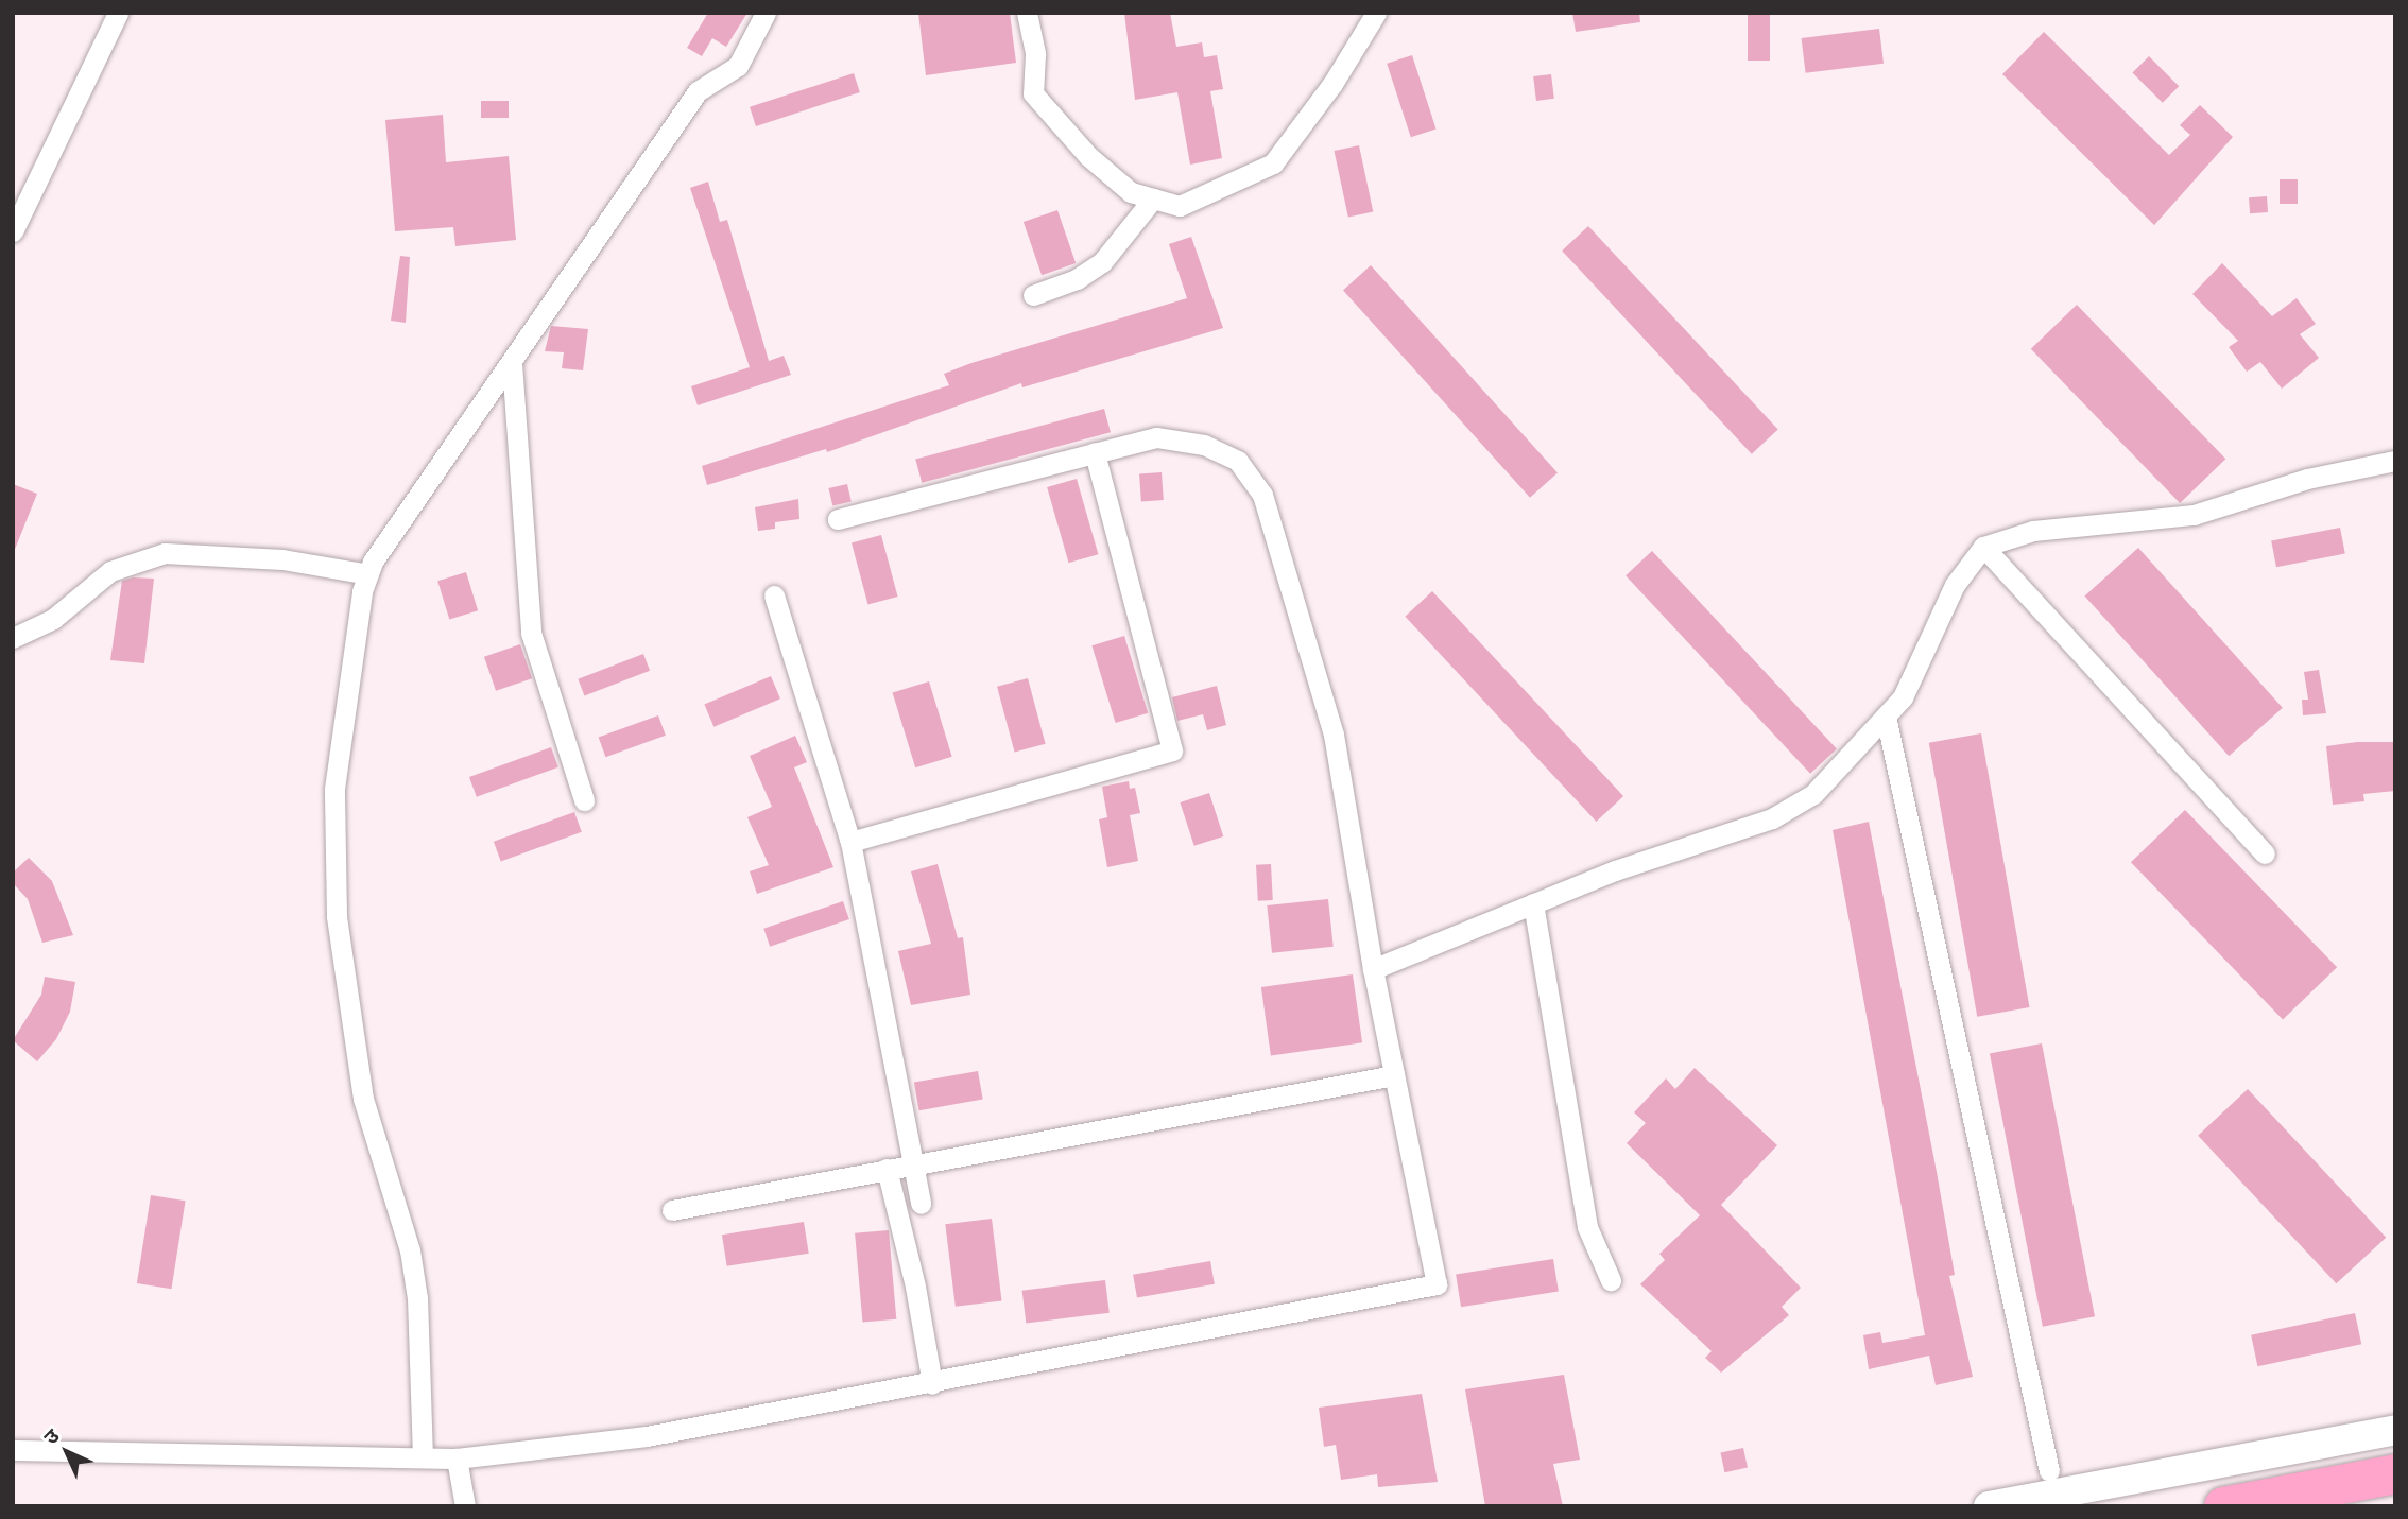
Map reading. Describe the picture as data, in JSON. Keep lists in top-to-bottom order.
{
  "north": "top left"
}
